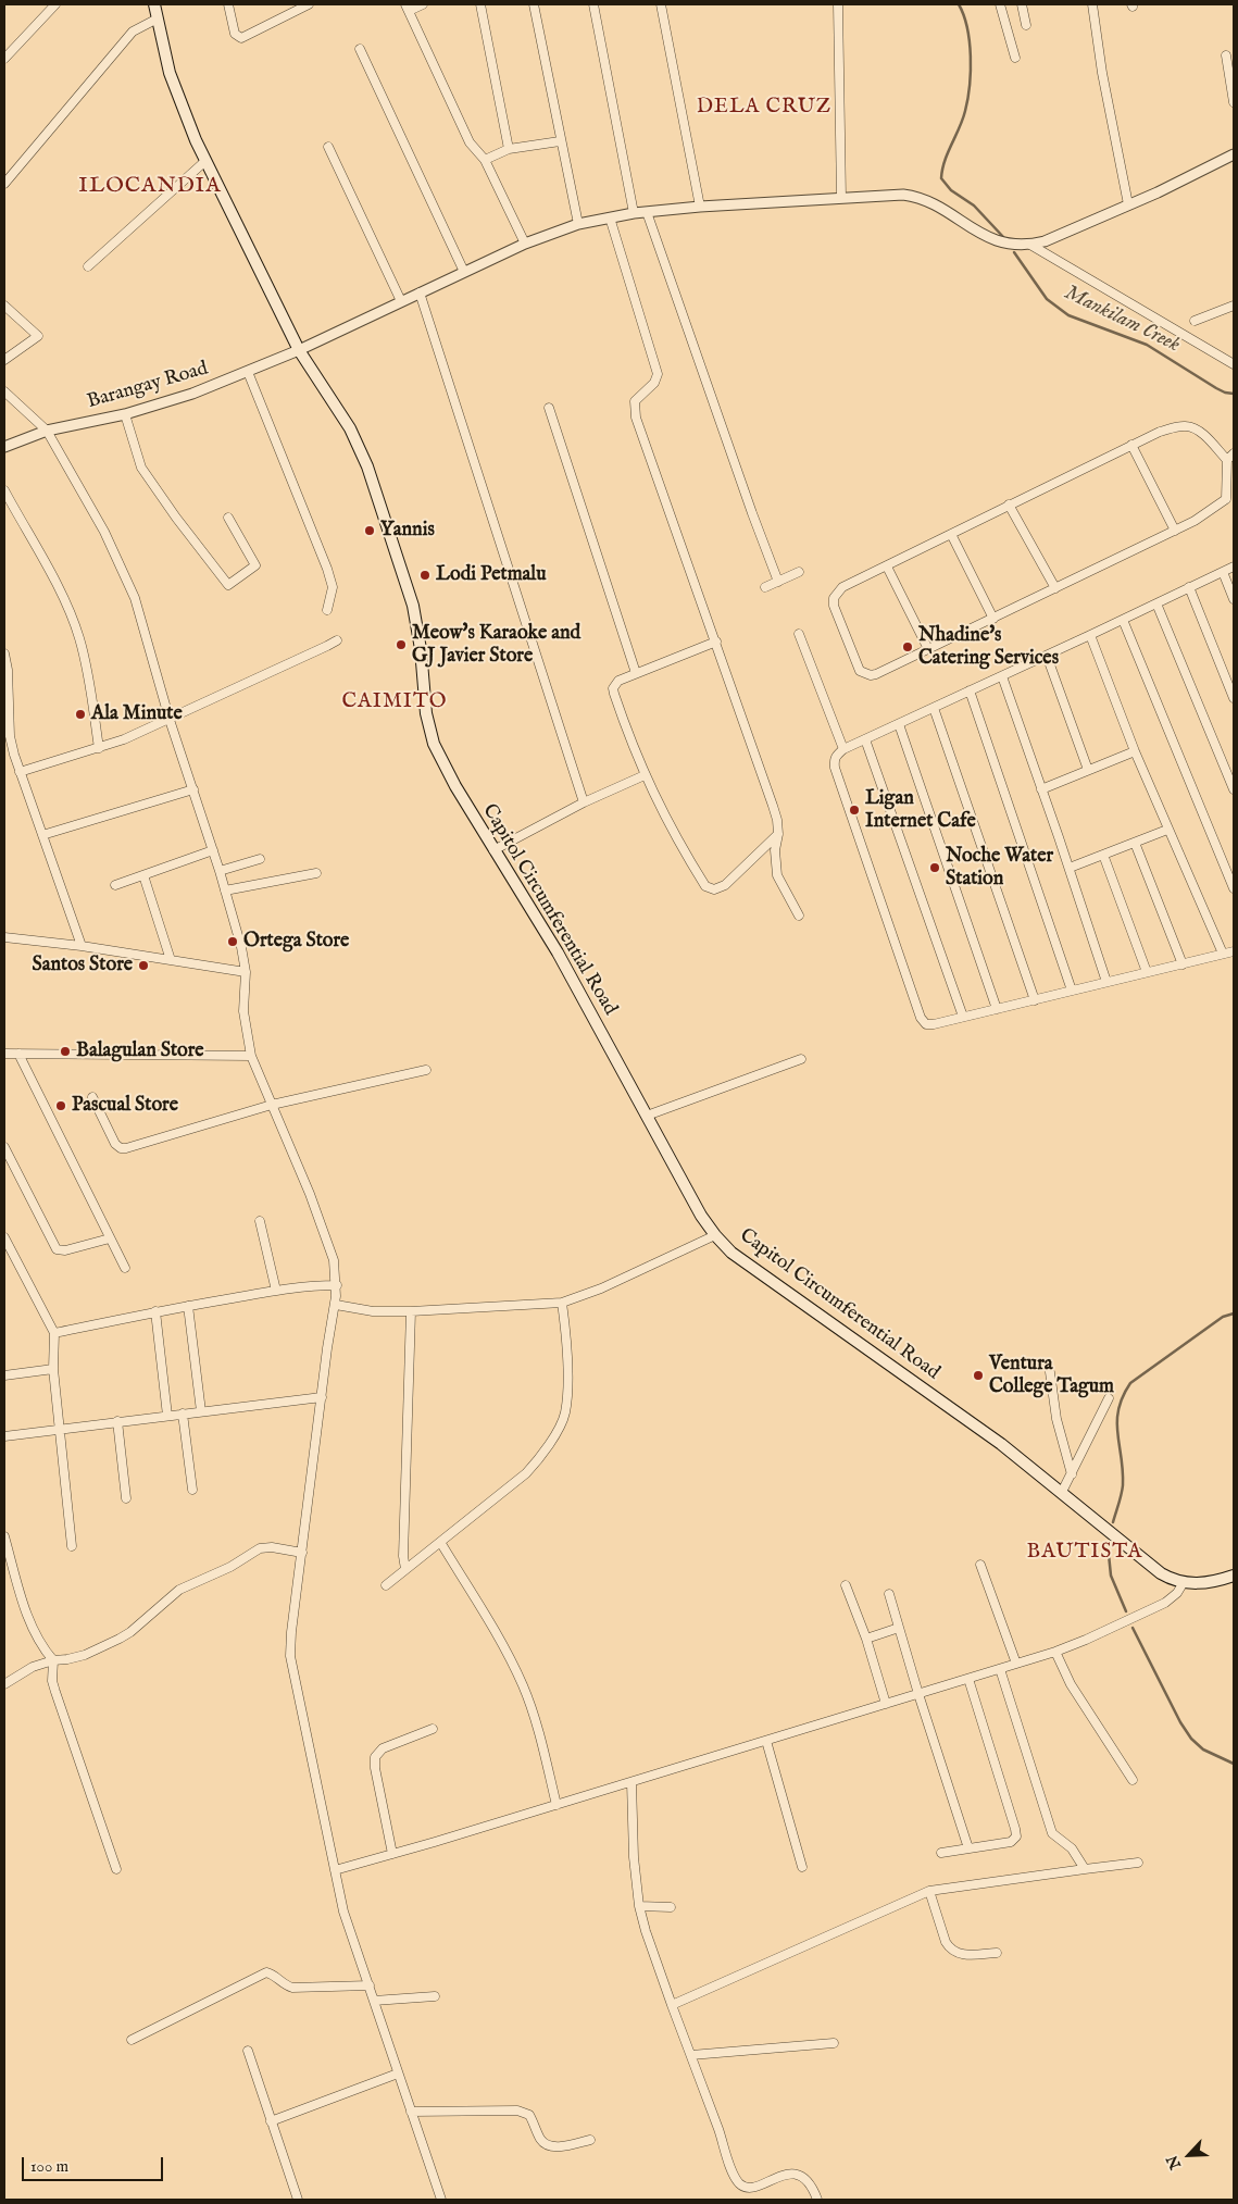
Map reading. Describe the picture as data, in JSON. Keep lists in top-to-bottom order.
{
  "streets": {
    "main road": ["Capitol Circumferential Road"],
    "street": ["Barangay Road"]
  },
  "crossings": [
    ["Barangay Road", "Capitol Circumferential Road"]
  ],
  "districts": [
    "DELA CRUZ",
    "ILOCANDIA",
    "CAIMITO",
    "BAUTISTA"
  ],
  "water": ["Mankilam Creek"],
  "places": [
    "Yannis",
    "Lodi Petmalu",
    "Meow's Karaoke and GJ Javier Store",
    "Nhadine's Catering Services",
    "Ala Minute",
    "Ligan Internet Cafe",
    "Noche Water Station",
    "Ortega Store",
    "Santos Store",
    "Balagulan Store",
    "Pascual Store",
    "Ventura College Tagum"
  ],
  "scale_bar": "100 m",
  "north": "bottom left"
}
